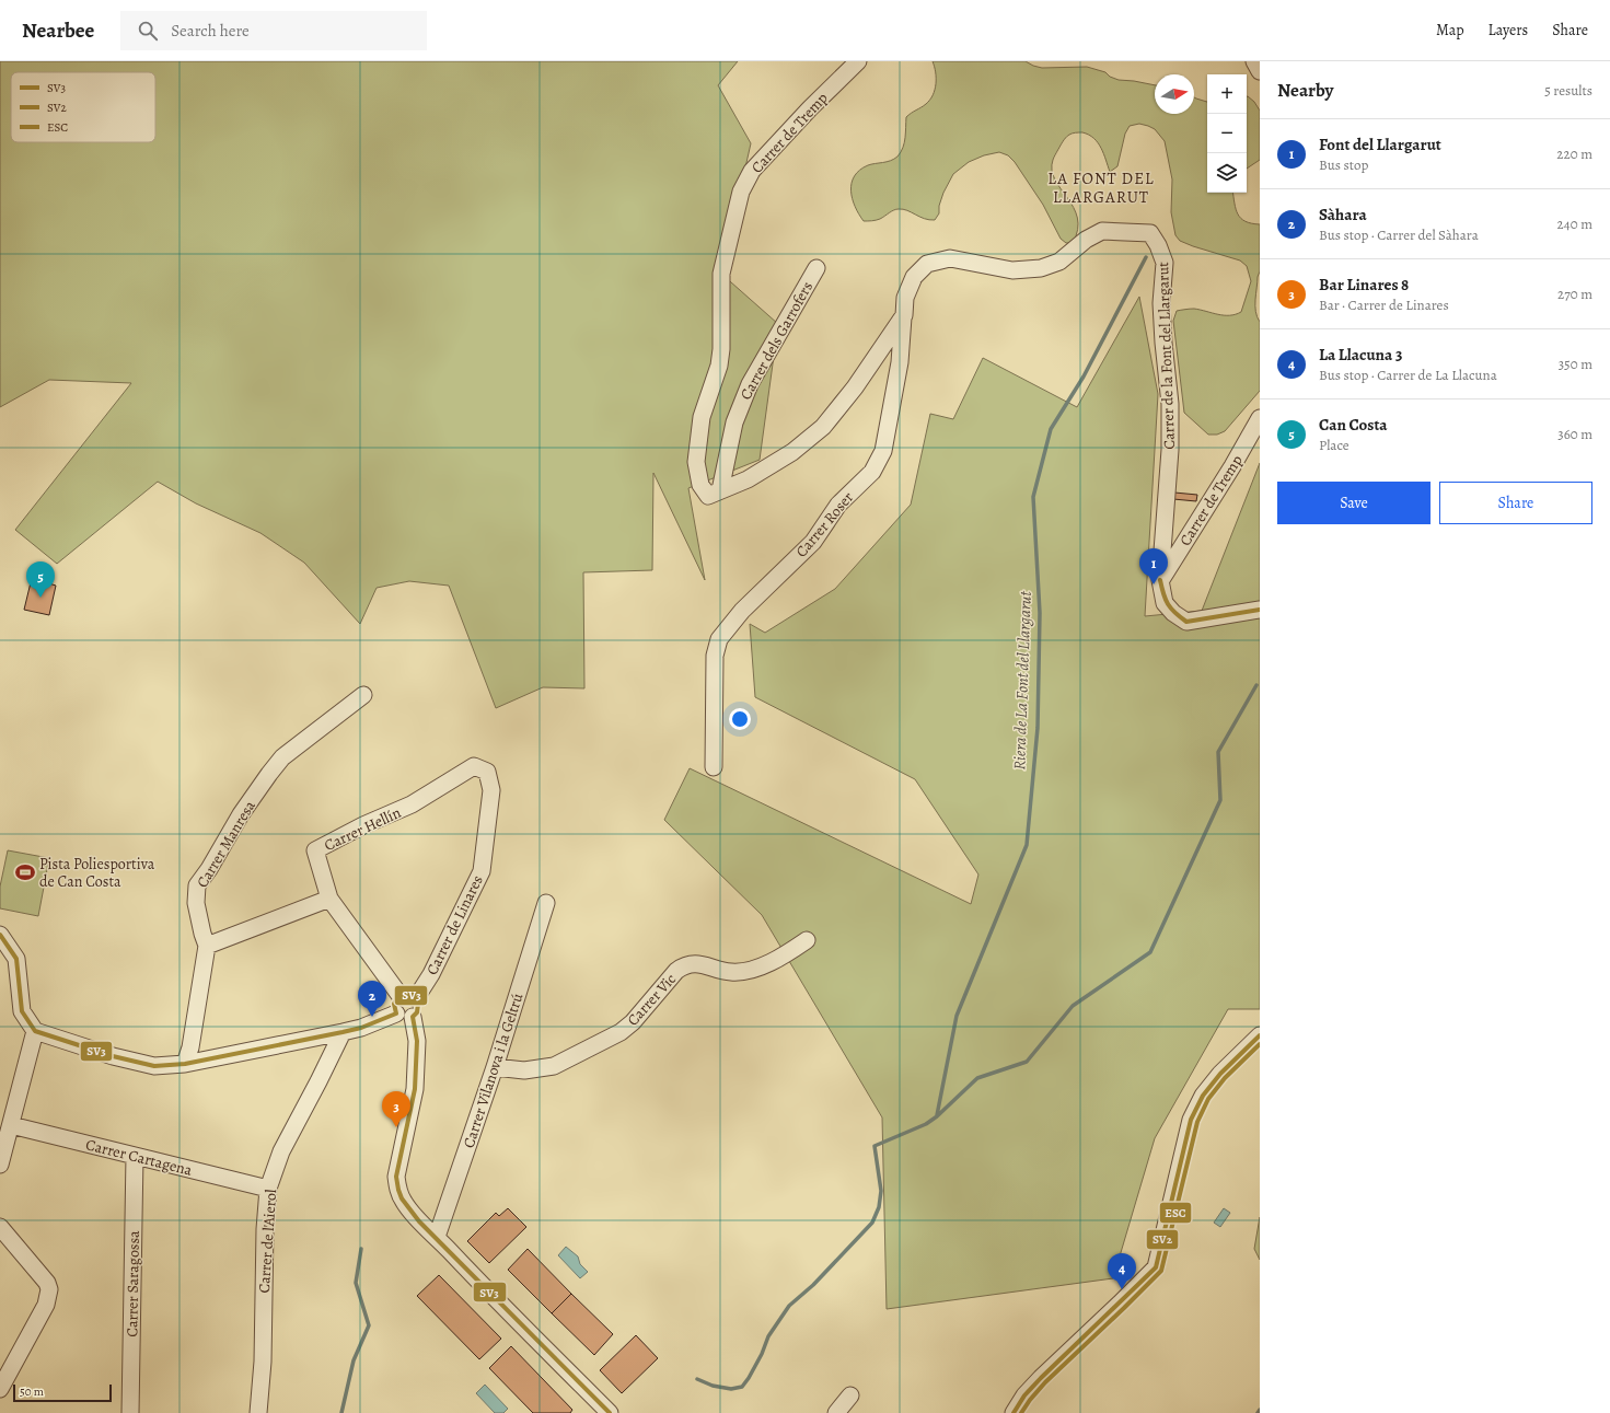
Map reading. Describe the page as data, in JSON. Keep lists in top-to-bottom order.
{
  "streets": {
    "street": [
      "Carrer de Tremp",
      "Carrer dels Garrofers",
      "Carrer de la Font del Llargarut",
      "Carrer Roser",
      "Carrer Hellín",
      "Carrer Manresa",
      "Carrer de Linares",
      "Carrer Vic",
      "Carrer Vilanova i la Geltrú",
      "Carrer Cartagena",
      "Carrer de l'Aierol",
      "Carrer Saragossa"
    ]
  },
  "crossings": [
    ["Carrer de Tremp", "Carrer dels Garrofers"],
    ["Carrer de Tremp", "Carrer de la Font del Llargarut"],
    ["Carrer dels Garrofers", "Carrer de la Font del Llargarut"],
    ["Carrer de la Font del Llargarut", "Carrer Roser"],
    ["Carrer Hellín", "Carrer de Linares"],
    ["Carrer Vic", "Carrer Vilanova i la Geltrú"],
    ["Carrer Cartagena", "Carrer de l'Aierol"],
    ["Carrer Cartagena", "Carrer Saragossa"]
  ],
  "districts": ["LA FONT DEL LLARGARUT"],
  "water": ["Riera de La Font del Llargarut"],
  "places": {
    "sports": ["Pista Poliesportiva de Can Costa"]
  },
  "lines": ["transit line SV2", "transit line SV3", "transit line ESC"],
  "legend": ["SV3", "SV2", "ESC"],
  "scale_bar": "50 m",
  "north": "right",
  "page": {
    "header": "Nearbee",
    "search": "Search here",
    "nav": ["Map", "Layers", "Share"],
    "heading": ["Nearby", "5 results"],
    "map_buttons": ["+", "−"],
    "list": [
      {
        "mark": "1",
        "name": "Font del Llargarut",
        "note": "Bus stop",
        "value": "220 m"
      },
      {
        "mark": "2",
        "name": "Sàhara",
        "note": "Bus stop · Carrer del Sàhara",
        "value": "240 m"
      },
      {
        "mark": "3",
        "name": "Bar Linares 8",
        "note": "Bar · Carrer de Linares",
        "value": "270 m"
      },
      {
        "mark": "4",
        "name": "La Llacuna 3",
        "note": "Bus stop · Carrer de La Llacuna",
        "value": "350 m"
      },
      {
        "mark": "5",
        "name": "Can Costa",
        "note": "Place",
        "value": "360 m"
      }
    ],
    "buttons": ["Save", "Share"],
    "pins": [
      "1",
      "5",
      "2",
      "3",
      "4"
    ],
    "scale": "50 m"
  }
}
